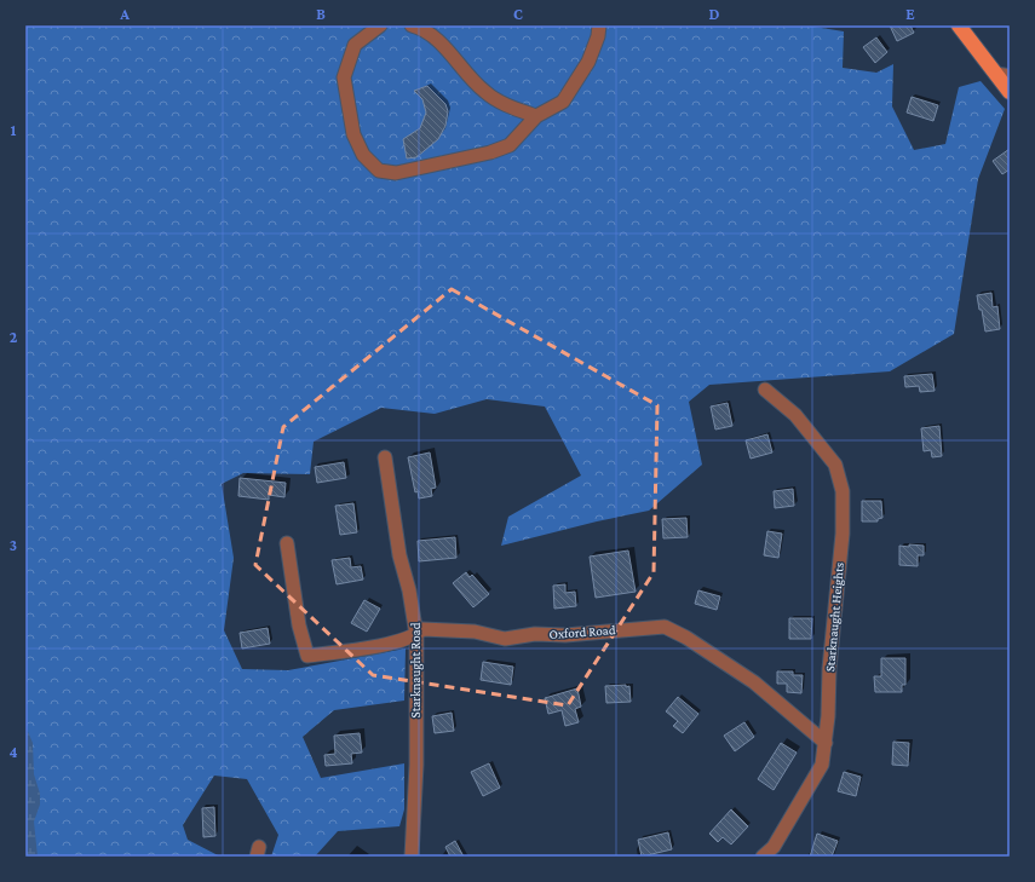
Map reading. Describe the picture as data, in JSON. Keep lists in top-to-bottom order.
{
  "streets": {
    "street": ["Starknaught Heights", "Oxford Road", "Starknaught Road"]
  },
  "crossings": [
    ["Starknaught Heights", "Oxford Road"],
    ["Oxford Road", "Starknaught Road"]
  ],
  "grid": {
    "columns": [
      "A",
      "B",
      "C",
      "D",
      "E"
    ],
    "rows": [
      "1",
      "2",
      "3",
      "4"
    ]
  }
}
